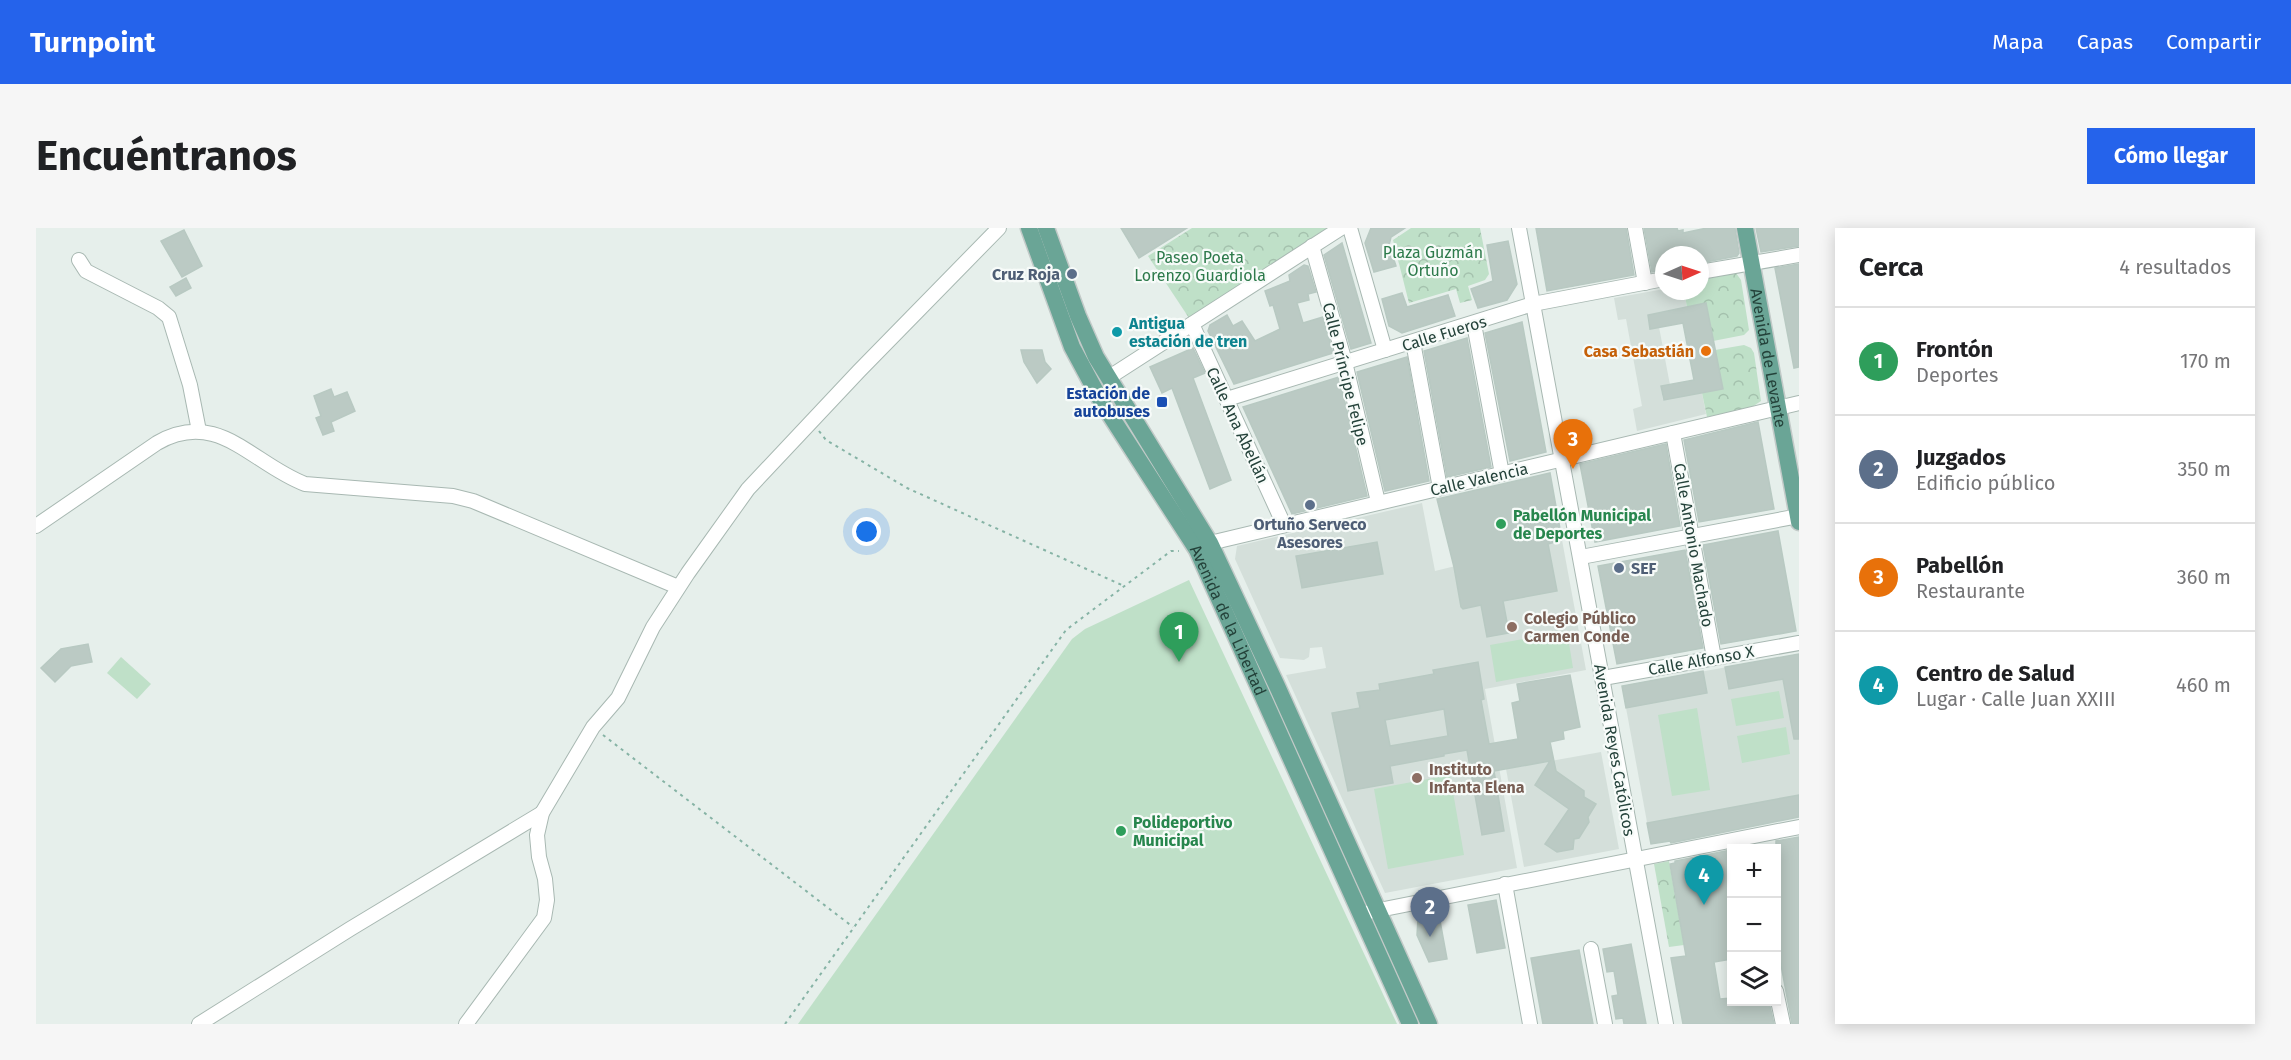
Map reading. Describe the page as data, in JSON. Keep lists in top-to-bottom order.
{
  "streets": {
    "main road": ["Avenida de Levante", "Avenida de la Libertad"],
    "street": [
      "Calle Fueros",
      "Calle Príncipe Felipe",
      "Calle Ana Abellán",
      "Calle Valencia",
      "Calle Antonio Machado",
      "Calle Alfonso X",
      "Avenida Reyes Católicos"
    ]
  },
  "crossings": [
    ["Calle Fueros", "Calle Príncipe Felipe"],
    ["Calle Fueros", "Calle Ana Abellán"],
    ["Calle Fueros", "Avenida Reyes Católicos"],
    ["Avenida de Levante", "Calle Valencia"],
    ["Calle Príncipe Felipe", "Calle Valencia"],
    ["Calle Ana Abellán", "Calle Valencia"],
    ["Calle Valencia", "Calle Antonio Machado"],
    ["Calle Valencia", "Avenida de la Libertad"],
    ["Calle Valencia", "Avenida Reyes Católicos"],
    ["Calle Antonio Machado", "Calle Alfonso X"],
    ["Calle Alfonso X", "Avenida Reyes Católicos"]
  ],
  "parks": ["Plaza Guzmán Ortuño", "Paseo Poeta Lorenzo Guardiola"],
  "places": {
    "other": [
      "Cruz Roja",
      "Antigua estación de tren",
      "Casa Sebastián",
      "Ortuño Serveco Asesores",
      "Pabellón Municipal de Deportes",
      "SEF",
      "Colegio Público Carmen Conde",
      "Instituto Infanta Elena",
      "Polideportivo Municipal"
    ],
    "transit": ["Estación de autobuses"]
  },
  "north": "right",
  "page": {
    "header": "Turnpoint",
    "nav": ["Mapa", "Capas", "Compartir"],
    "buttons": "Cómo llegar",
    "title": "Encuéntranos",
    "heading": ["Cerca", "4 resultados"],
    "list": [
      {
        "mark": "1",
        "name": "Frontón",
        "note": "Deportes",
        "value": "170 m"
      },
      {
        "mark": "2",
        "name": "Juzgados",
        "note": "Edificio público",
        "value": "350 m"
      },
      {
        "mark": "3",
        "name": "Pabellón",
        "note": "Restaurante",
        "value": "360 m"
      },
      {
        "mark": "4",
        "name": "Centro de Salud",
        "note": "Lugar · Calle Juan XXIII",
        "value": "460 m"
      }
    ],
    "pins": [
      "3",
      "1",
      "4",
      "2"
    ],
    "map_buttons": ["+", "−"]
  }
}
